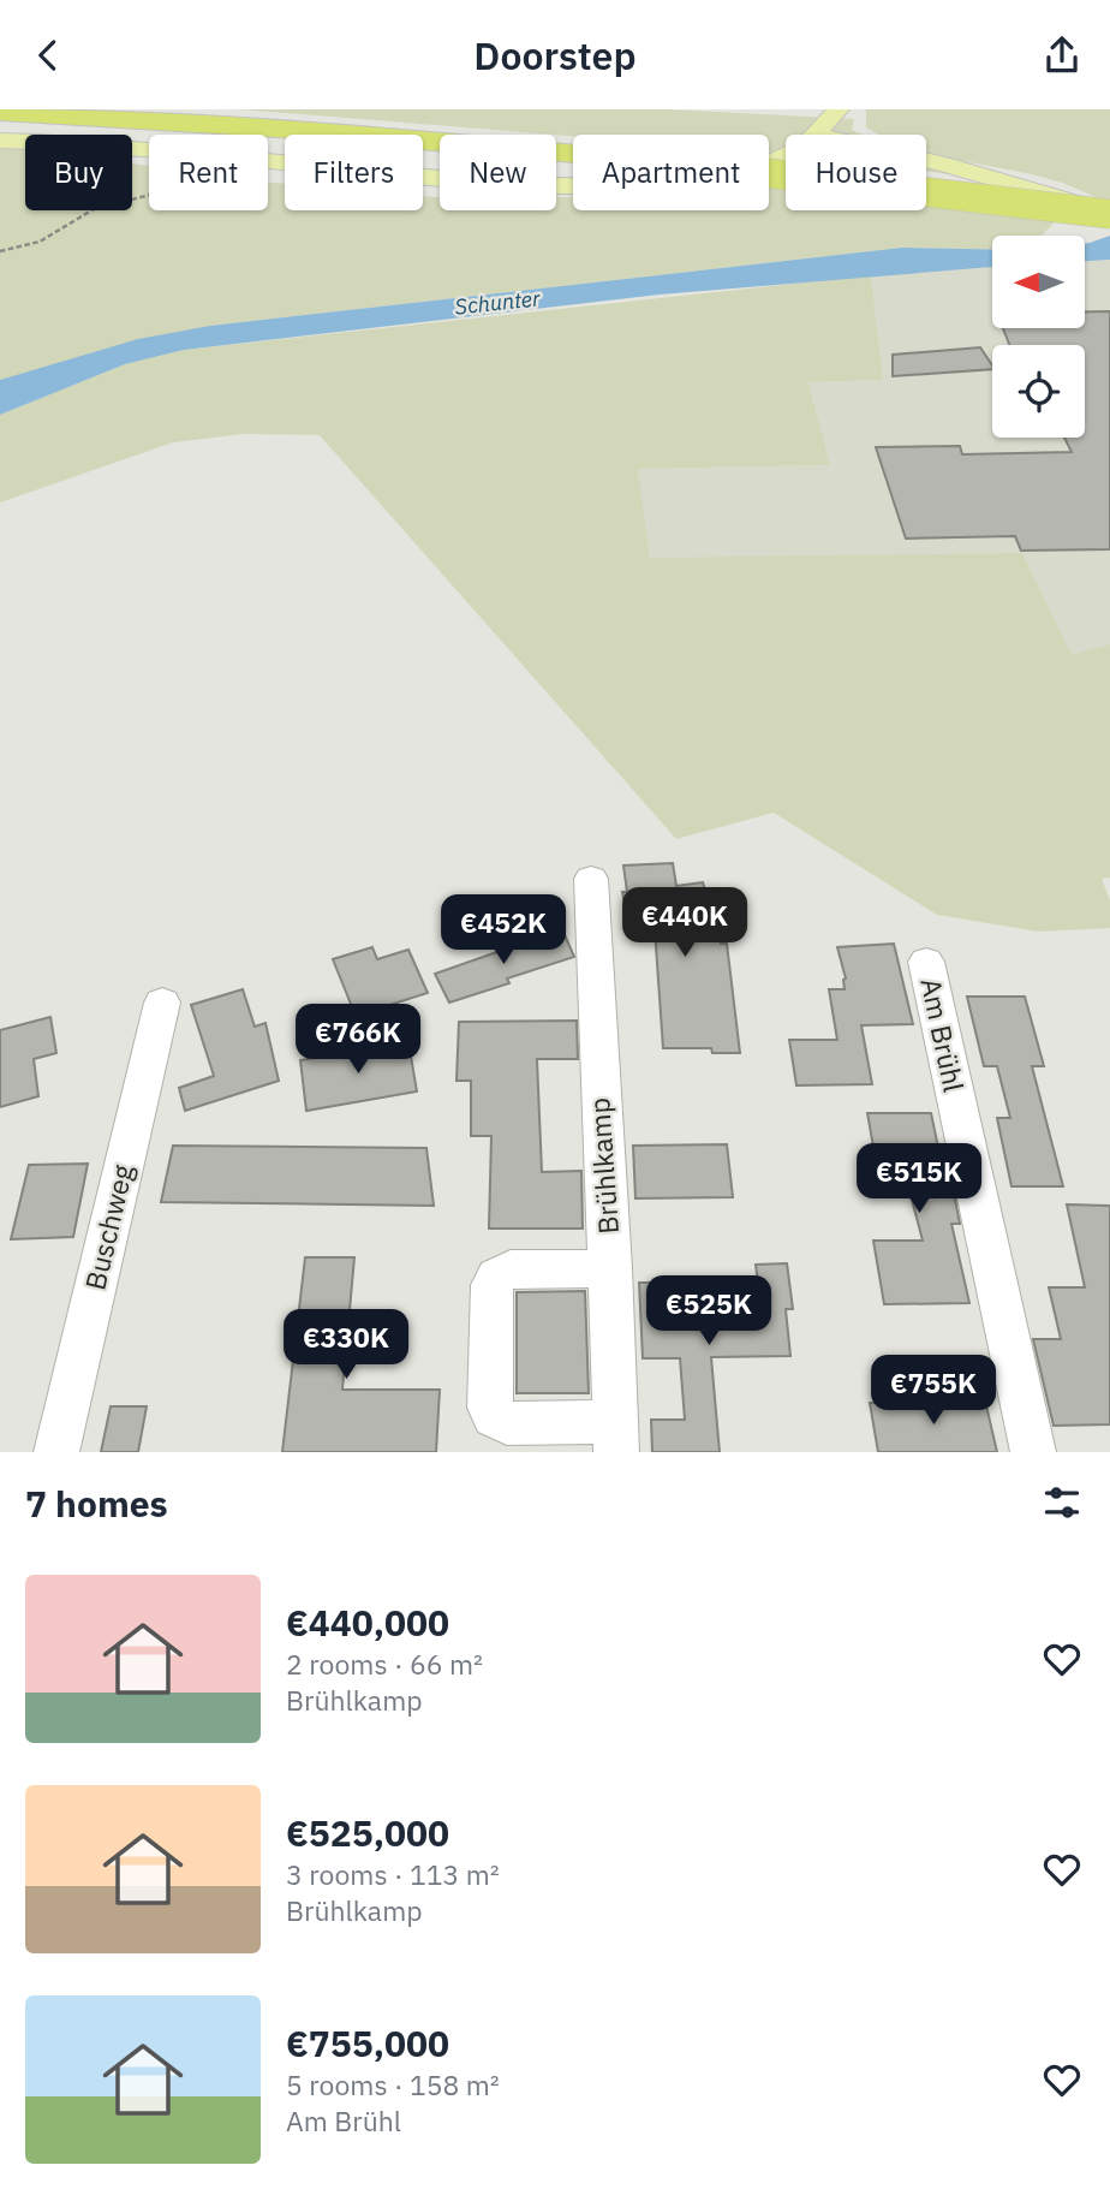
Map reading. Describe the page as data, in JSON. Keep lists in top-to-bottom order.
{
  "streets": {
    "street": ["Am Brühl", "Brühlkamp", "Buschweg"]
  },
  "water": ["Schunter"],
  "north": "left",
  "page": {
    "header": "Doorstep",
    "chip": [
      "Buy",
      "Rent",
      "Filters",
      "New",
      "Apartment",
      "House"
    ],
    "price": [
      "€440K",
      "€452K",
      "€766K",
      "€515K",
      "€525K",
      "€330K",
      "€755K"
    ],
    "heading": "7 homes",
    "list": [
      {
        "name": "€440,000",
        "note": "2 rooms · 66 m² · Brühlkamp"
      },
      {
        "name": "€525,000",
        "note": "3 rooms · 113 m² · Brühlkamp"
      },
      {
        "name": "€755,000",
        "note": "5 rooms · 158 m² · Am Brühl"
      }
    ]
  }
}
